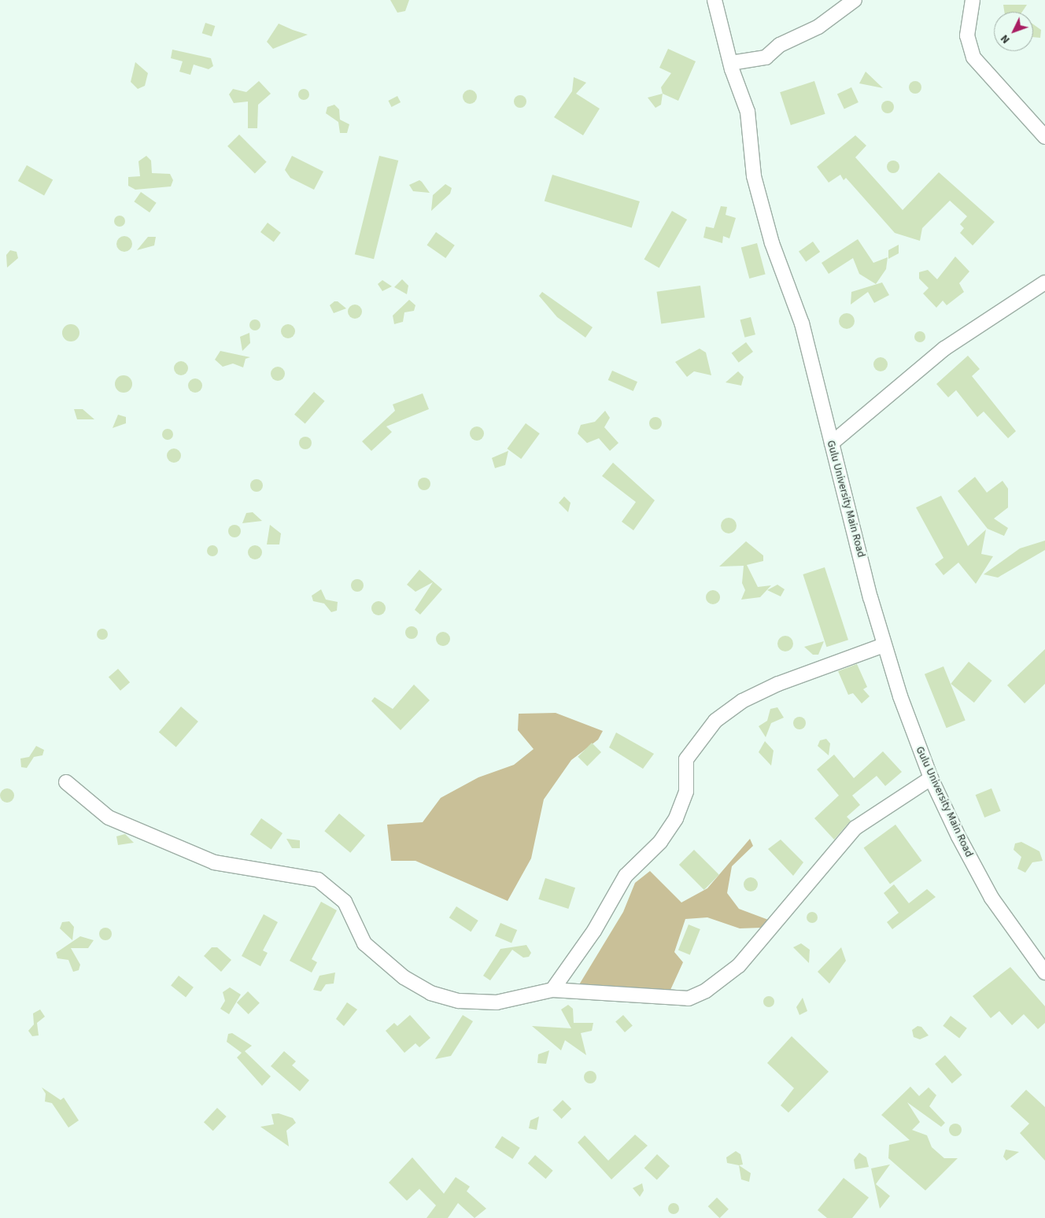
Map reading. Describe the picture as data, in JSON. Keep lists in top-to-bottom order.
{
  "streets": {
    "street": ["Gulu University Main Road"]
  },
  "north": "bottom left"
}
